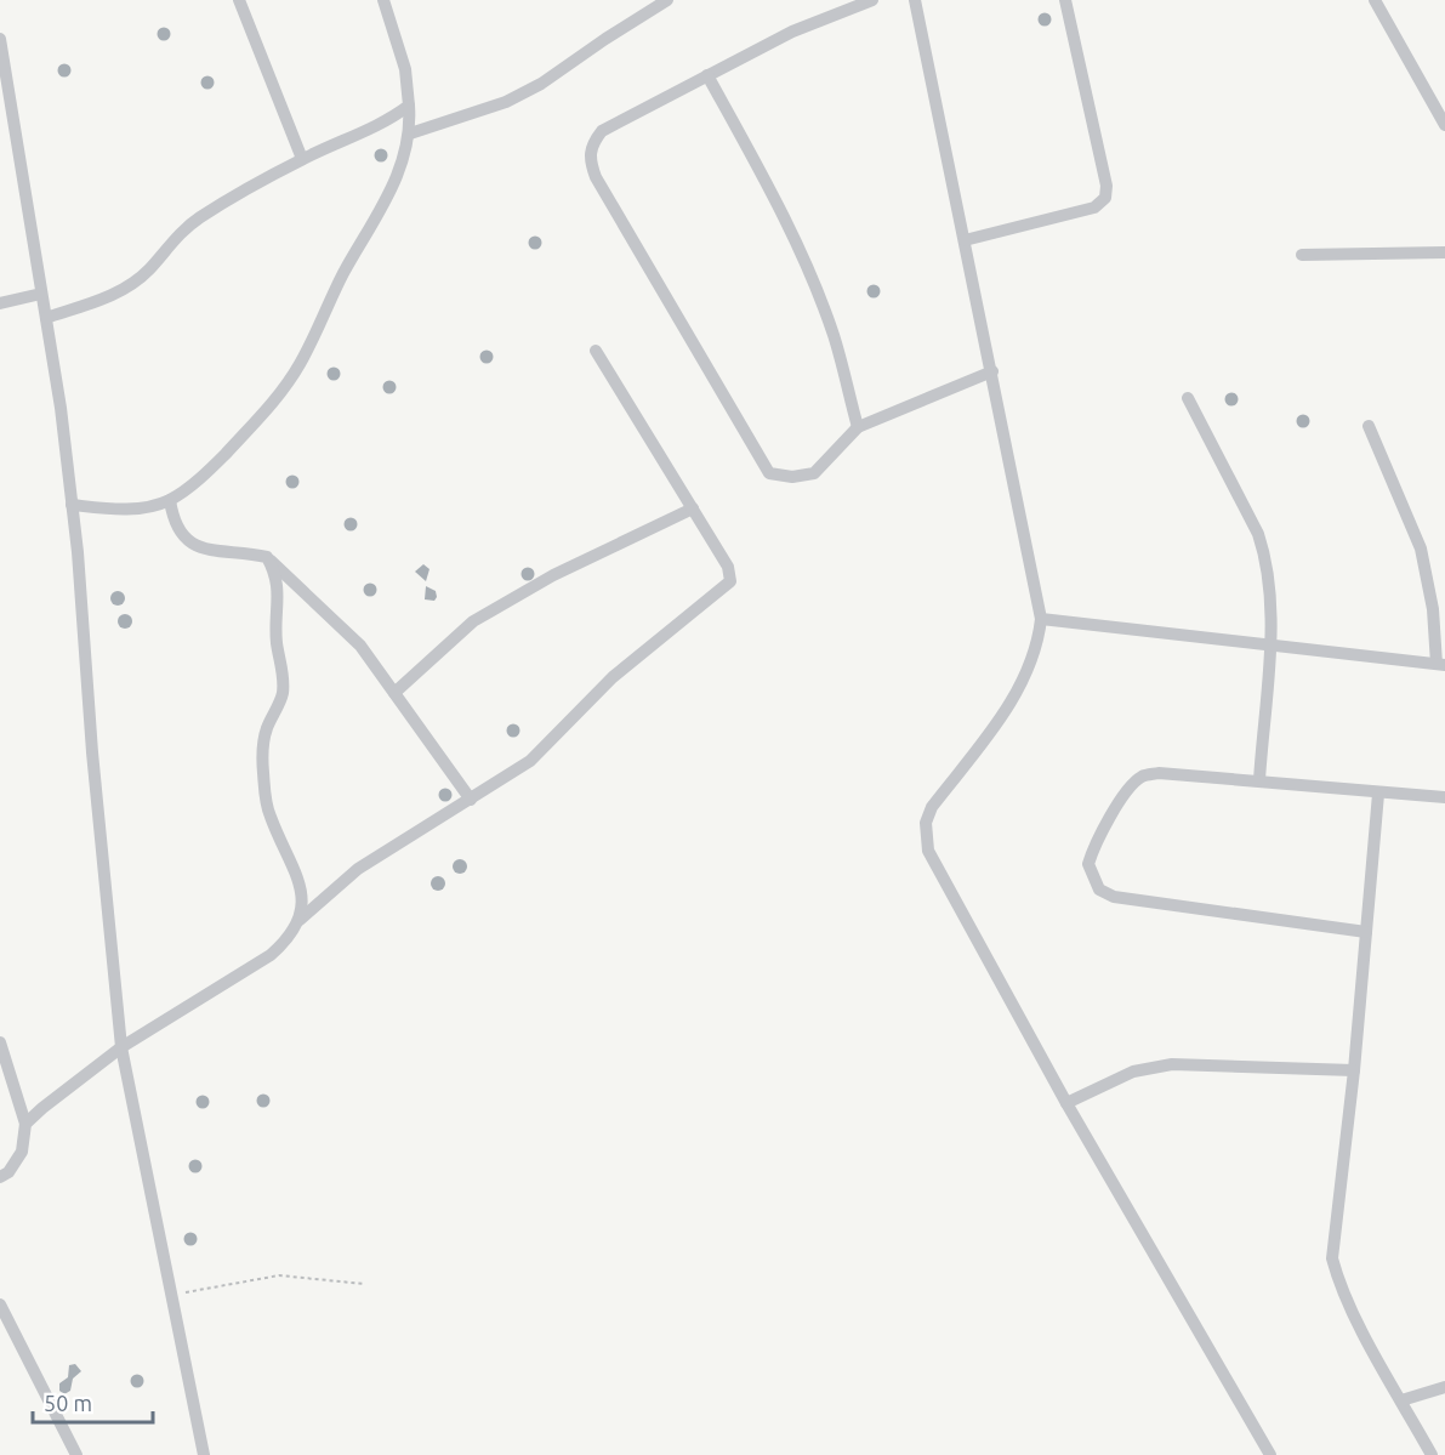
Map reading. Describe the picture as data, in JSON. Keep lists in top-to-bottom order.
{
  "scale_bar": "50 m"
}
